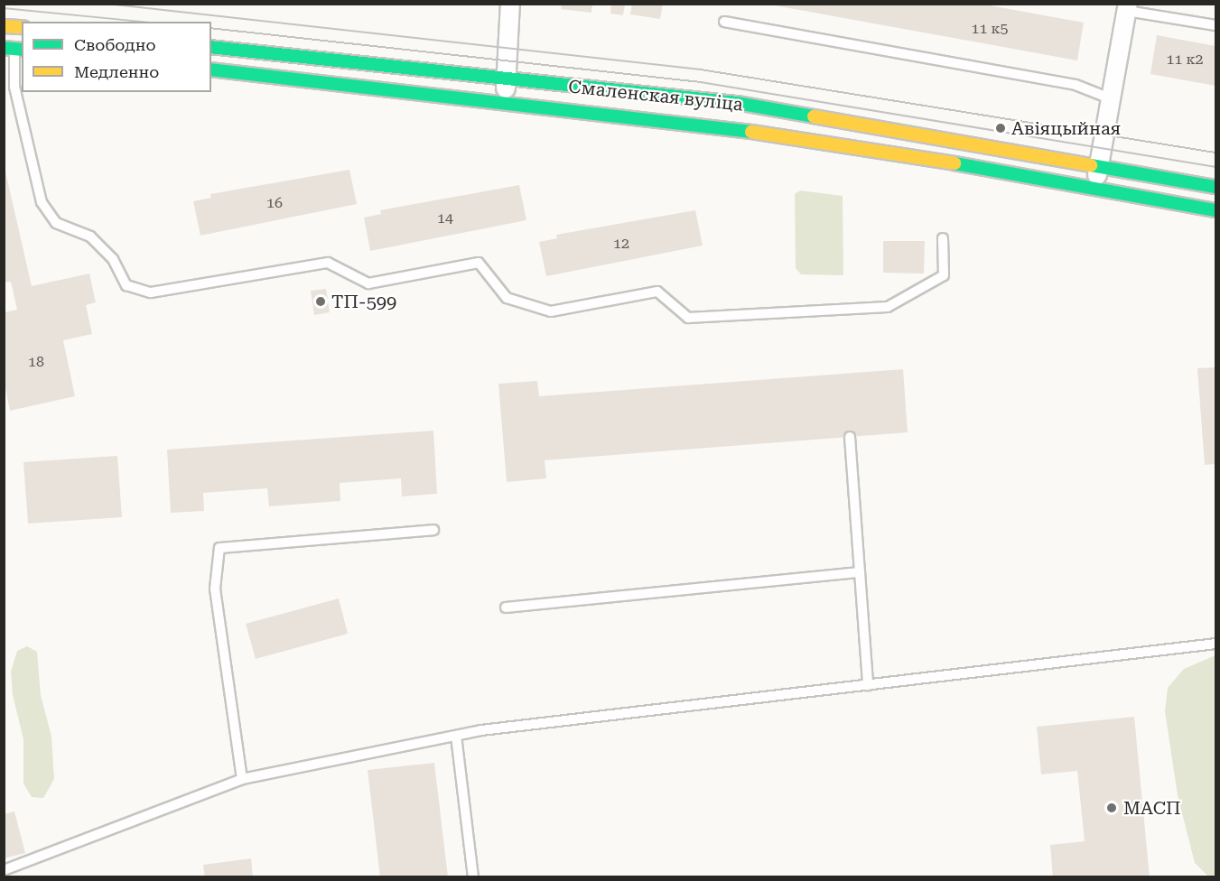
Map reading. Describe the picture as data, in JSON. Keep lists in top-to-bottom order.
{
  "streets": {
    "main road": ["Смаленская вуліца"]
  },
  "places": ["Авіяцыйная", "ТП-599", "МАСП"],
  "house_numbers": [
    "11 к5",
    "11 к2",
    "16",
    "14",
    "12",
    "18"
  ],
  "legend": ["Свободно", "Медленно"]
}
